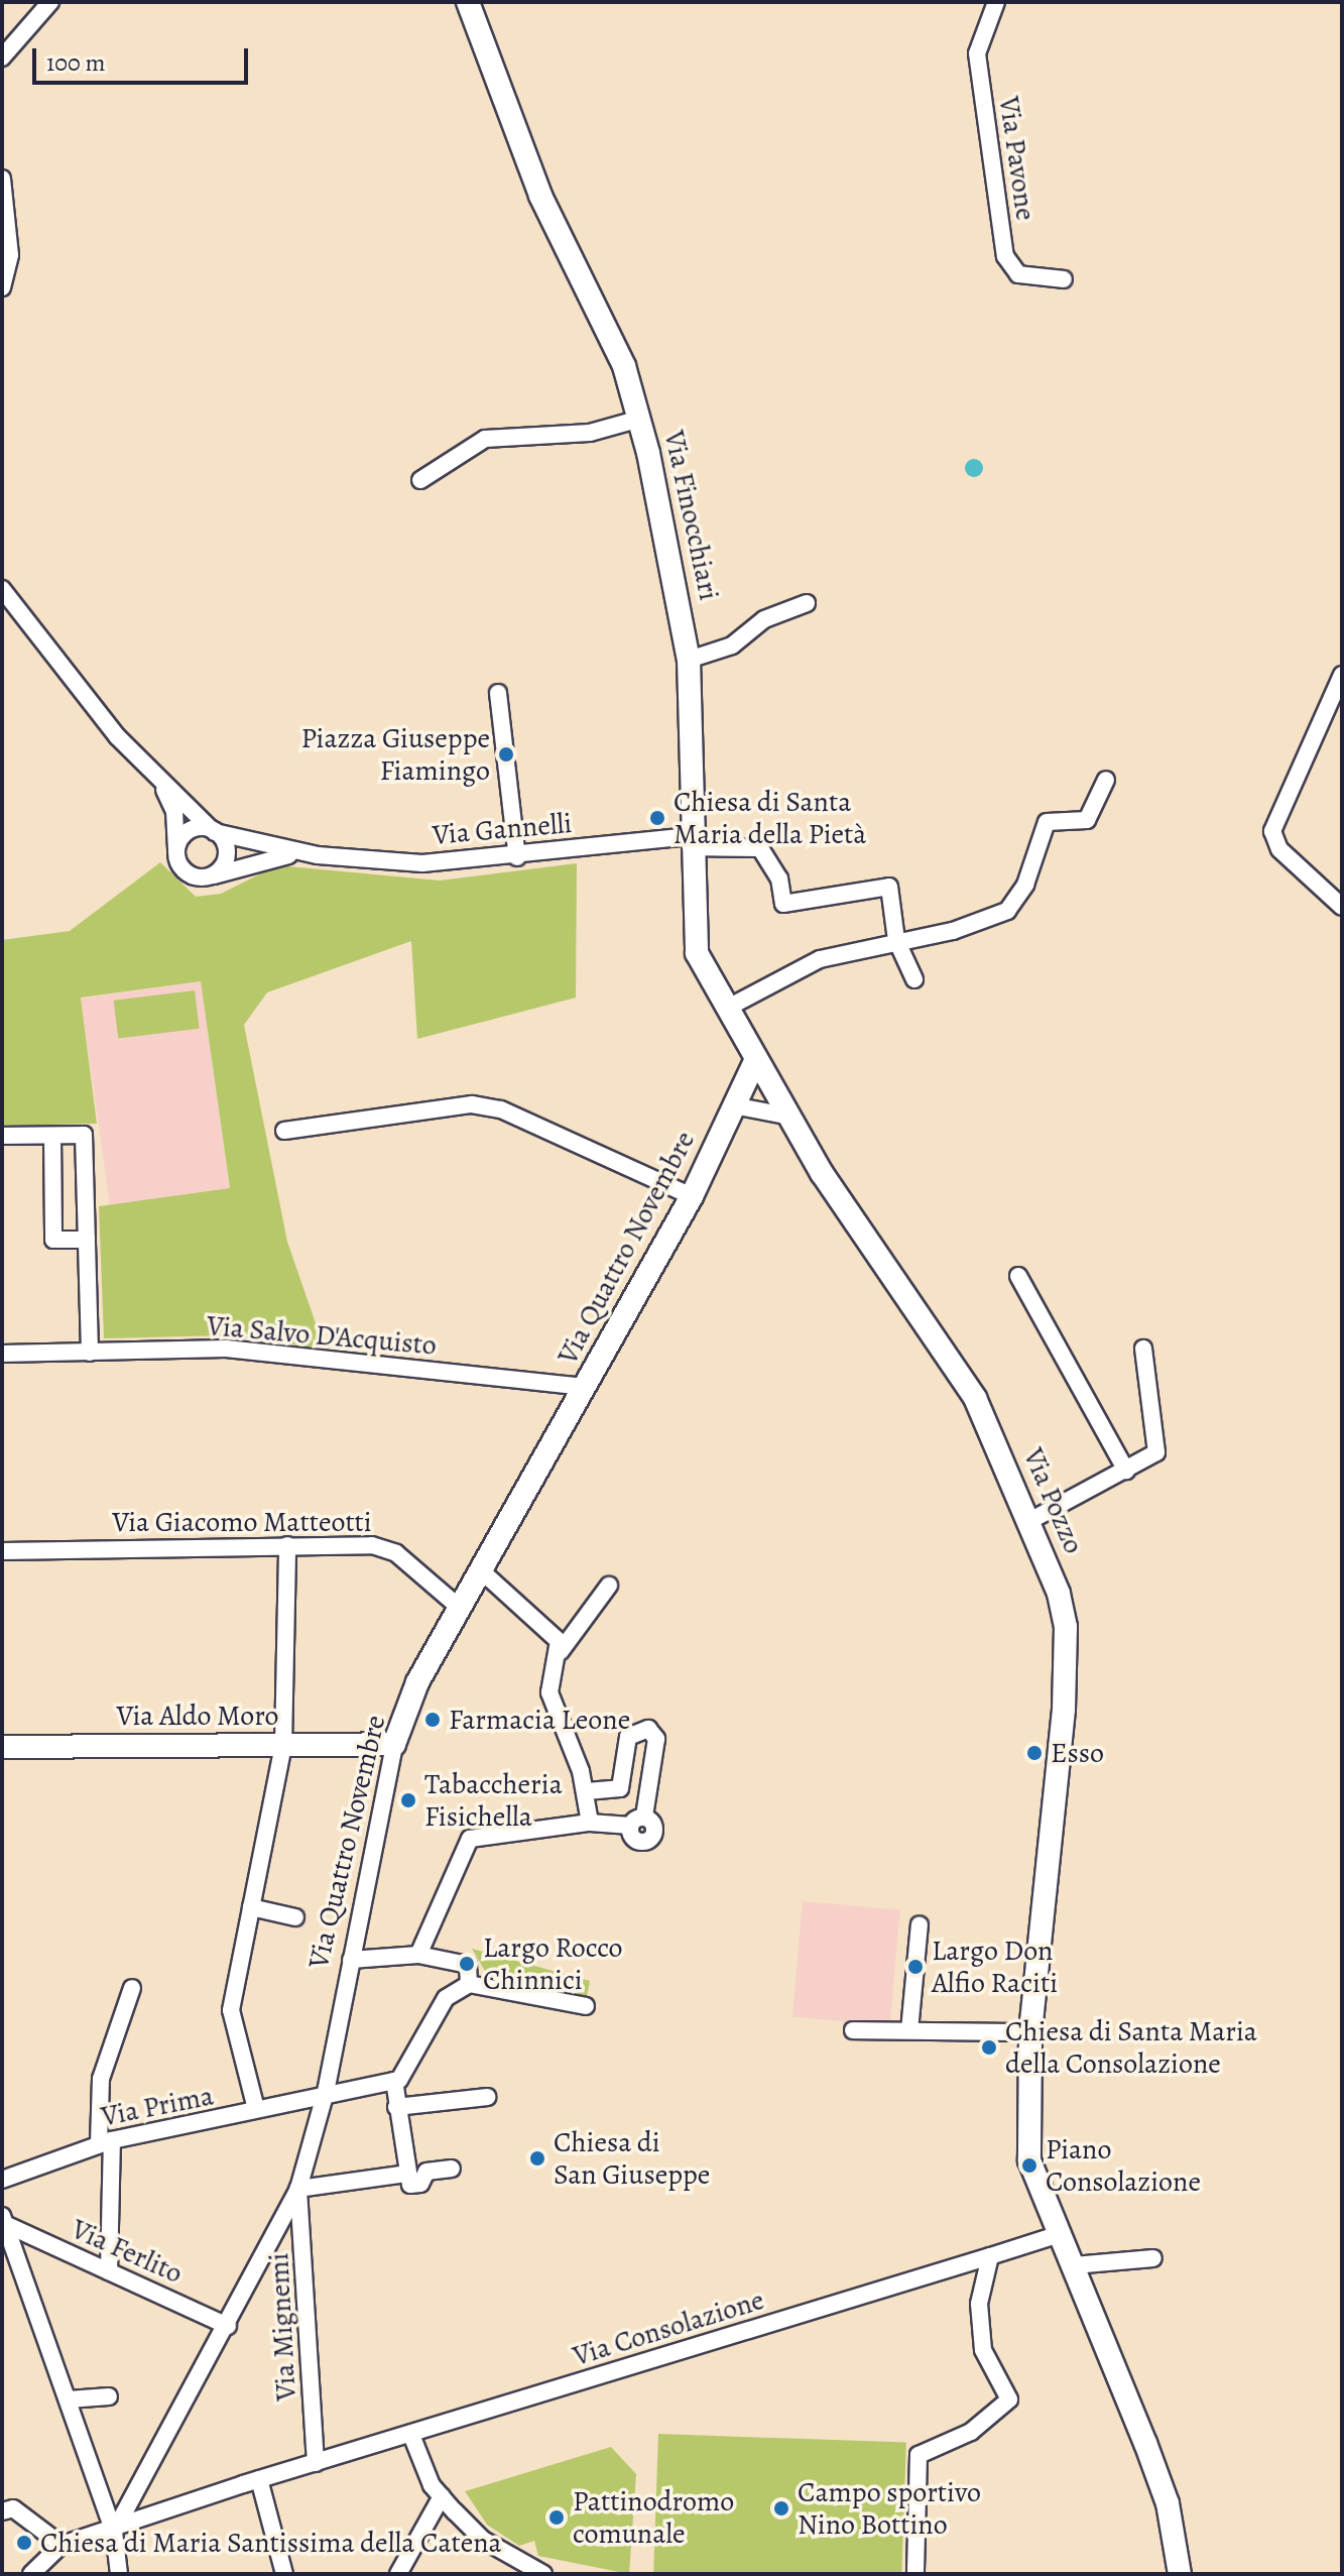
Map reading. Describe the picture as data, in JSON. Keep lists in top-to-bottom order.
{
  "streets": {
    "street": [
      "Via Pavone",
      "Via Finocchiari",
      "Via Gannelli",
      "Via Quattro Novembre",
      "Via Salvo D'Acquisto",
      "Via Pozzo",
      "Via Giacomo Matteotti",
      "Via Aldo Moro",
      "Via Prima",
      "Via Ferlito",
      "Via Mignemi",
      "Via Consolazione"
    ]
  },
  "crossings": [
    ["Via Finocchiari", "Via Gannelli"],
    ["Via Finocchiari", "Via Quattro Novembre"],
    ["Via Finocchiari", "Via Pozzo"],
    ["Via Quattro Novembre", "Via Salvo D'Acquisto"],
    ["Via Quattro Novembre", "Via Pozzo"],
    ["Via Quattro Novembre", "Via Giacomo Matteotti"],
    ["Via Quattro Novembre", "Via Aldo Moro"],
    ["Via Quattro Novembre", "Via Prima"],
    ["Via Quattro Novembre", "Via Ferlito"],
    ["Via Quattro Novembre", "Via Mignemi"],
    ["Via Quattro Novembre", "Via Consolazione"],
    ["Via Pozzo", "Via Consolazione"],
    ["Via Mignemi", "Via Consolazione"]
  ],
  "places": [
    "Piazza Giuseppe Fiamingo",
    "Chiesa di Santa Maria della Pietà",
    "Farmacia Leone",
    "Esso",
    "Tabaccheria Fisichella",
    "Largo Rocco Chinnici",
    "Largo Don Alfio Raciti",
    "Chiesa di Santa Maria della Consolazione",
    "Chiesa di San Giuseppe",
    "Piano Consolazione",
    "Campo sportivo Nino Bottino",
    "Pattinodromo comunale",
    "Chiesa di Maria Santissima della Catena"
  ],
  "scale_bar": "100 m"
}
